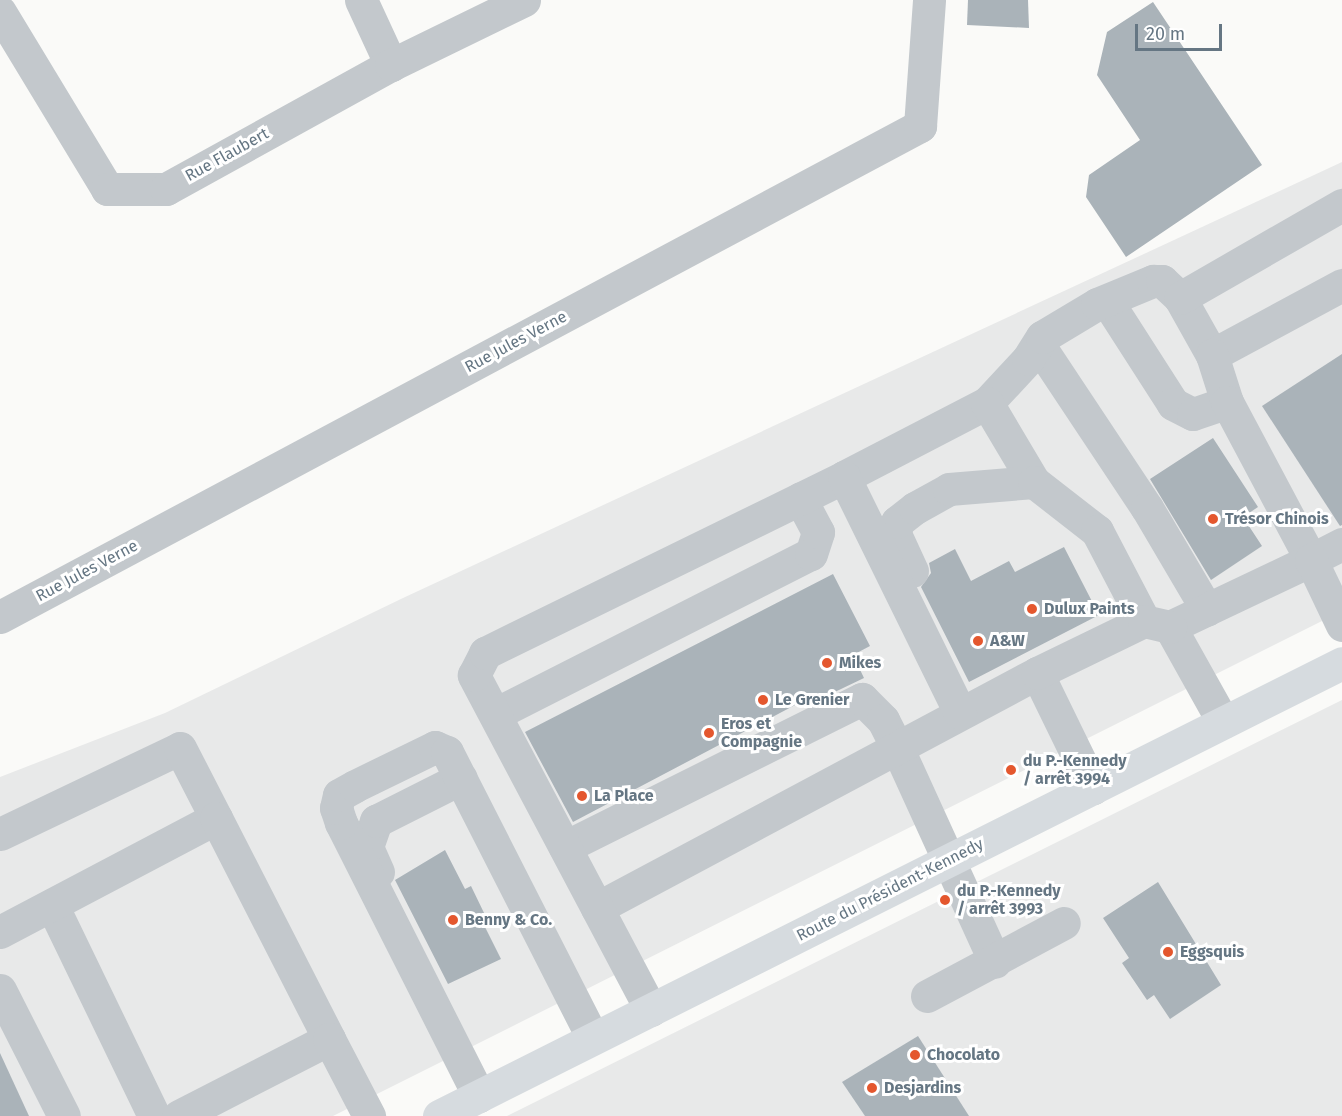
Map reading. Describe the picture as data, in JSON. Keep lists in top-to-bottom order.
{
  "streets": {
    "main road": ["Route du Président-Kennedy"],
    "street": ["Rue Flaubert", "Rue Jules Verne"]
  },
  "places": [
    "Trésor Chinois",
    "Dulux Paints",
    "A&W",
    "Mikes",
    "Le Grenier",
    "Eros et Compagnie",
    "du P.-Kennedy / arrêt 3994",
    "La Place",
    "du P.-Kennedy / arrêt 3993",
    "Benny & Co.",
    "Eggsquis",
    "Chocolato",
    "Desjardins"
  ],
  "scale_bar": "20 m"
}
